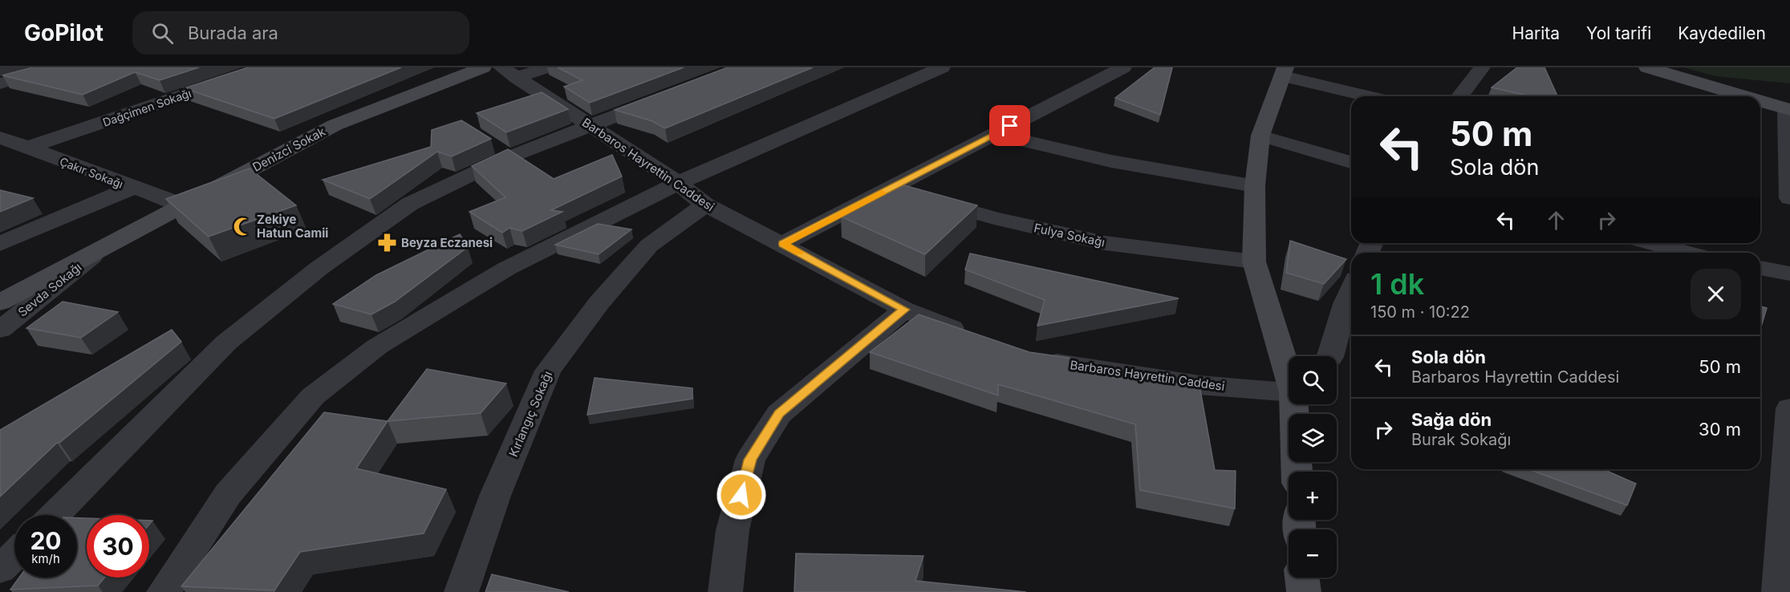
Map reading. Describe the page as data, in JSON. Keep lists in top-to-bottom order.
{
  "streets": {
    "street": [
      "Dağçimen Sokağı",
      "Denizci Sokak",
      "Barbaros Hayrettin Caddesi",
      "Çakır Sokağı",
      "Fulya Sokağı",
      "Sevda Sokağı",
      "Kırlangıç Sokağı"
    ]
  },
  "crossings": [
    ["Dağçimen Sokağı", "Çakır Sokağı"],
    ["Denizci Sokak", "Çakır Sokağı"],
    ["Denizci Sokak", "Sevda Sokağı"],
    ["Barbaros Hayrettin Caddesi", "Kırlangıç Sokağı"]
  ],
  "places": {
    "mosque": ["Zekiye Hatun Camii"],
    "pharmacy": ["Beyza Eczanesi"]
  },
  "page": {
    "header": "GoPilot",
    "search": "Burada ara",
    "nav": ["Harita", "Yol tarifi", "Kaydedilen"],
    "turn": ["50 m", "Sola dön"],
    "heading": ["1 dk", "150 m · 10:22"],
    "list": [
      {
        "name": "Sola dön",
        "note": "Barbaros Hayrettin Caddesi",
        "value": "50 m"
      },
      {
        "name": "Sağa dön",
        "note": "Burak Sokağı",
        "value": "30 m"
      }
    ],
    "map_buttons": ["+", "−"],
    "speed": "20 km/h",
    "limit": "30"
  }
}
